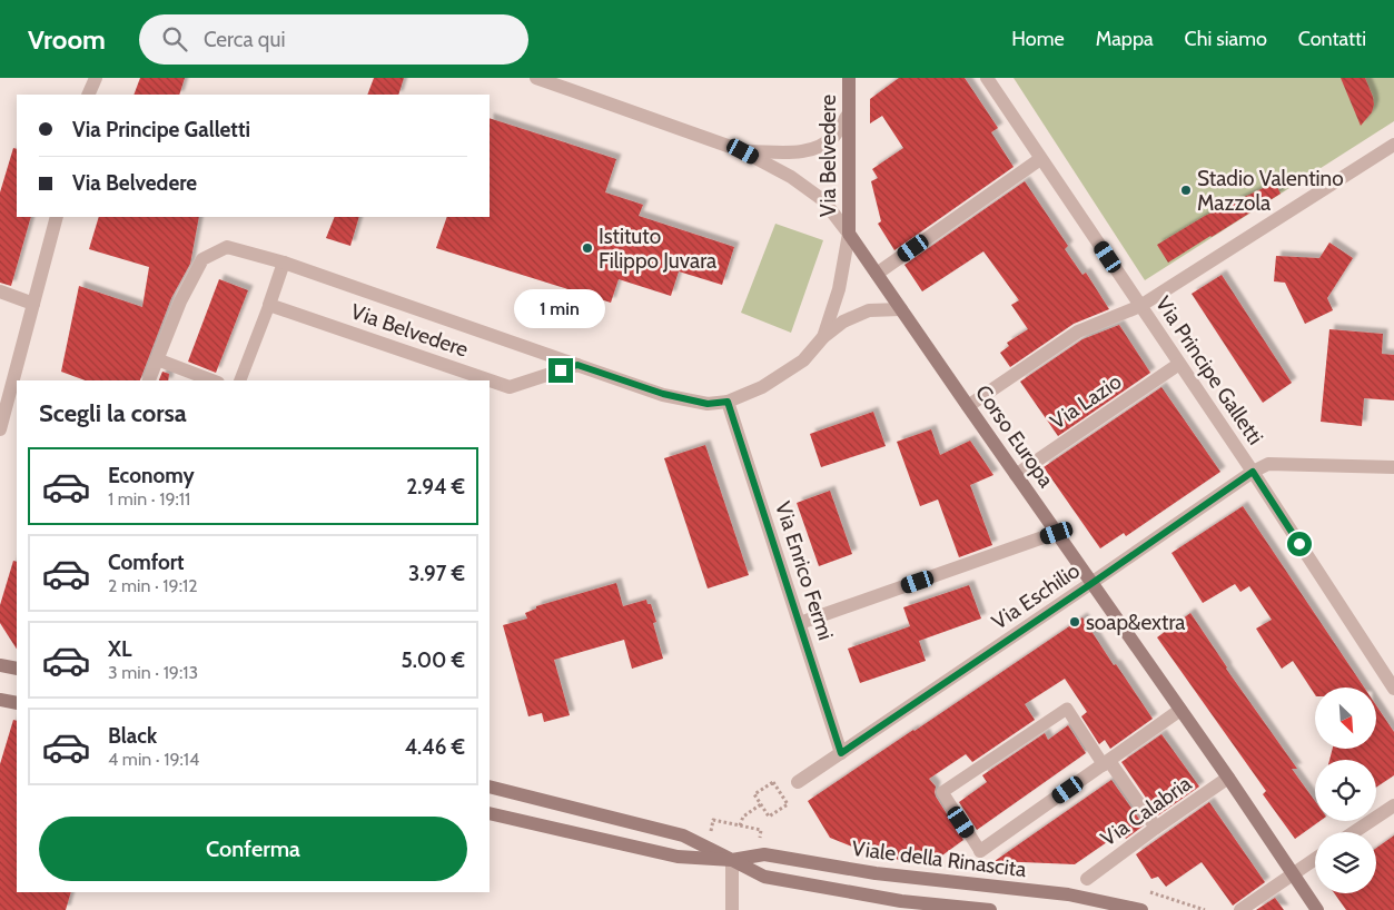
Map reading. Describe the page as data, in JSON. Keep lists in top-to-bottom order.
{
  "streets": {
    "street": [
      "Via Belvedere",
      "Via Principe Galletti",
      "Via Lazio",
      "Corso Europa",
      "Via Enrico Fermi",
      "Via Eschilio",
      "Via Calabria",
      "Viale della Rinascita"
    ]
  },
  "crossings": [
    ["Via Belvedere", "Corso Europa"],
    ["Via Belvedere", "Via Enrico Fermi"],
    ["Via Principe Galletti", "Via Lazio"],
    ["Via Principe Galletti", "Via Eschilio"],
    ["Via Lazio", "Corso Europa"],
    ["Corso Europa", "Via Eschilio"],
    ["Corso Europa", "Via Calabria"],
    ["Via Enrico Fermi", "Via Eschilio"]
  ],
  "places": ["Stadio Valentino Mazzola", "Istituto Filippo Juvara", "soap&extra"],
  "north": "bottom right",
  "page": {
    "header": "Vroom",
    "search": "Cerca qui",
    "nav": [
      "Home",
      "Mappa",
      "Chi siamo",
      "Contatti"
    ],
    "banner": ["Via Principe Galletti", "Via Belvedere"],
    "bubble": "1 min",
    "heading": "Scegli la corsa",
    "list": [
      {
        "name": "Economy",
        "note": "1 min · 19:11",
        "value": "2.94 €"
      },
      {
        "name": "Comfort",
        "note": "2 min · 19:12",
        "value": "3.97 €"
      },
      {
        "name": "XL",
        "note": "3 min · 19:13",
        "value": "5.00 €"
      },
      {
        "name": "Black",
        "note": "4 min · 19:14",
        "value": "4.46 €"
      }
    ],
    "buttons": "Conferma"
  }
}
